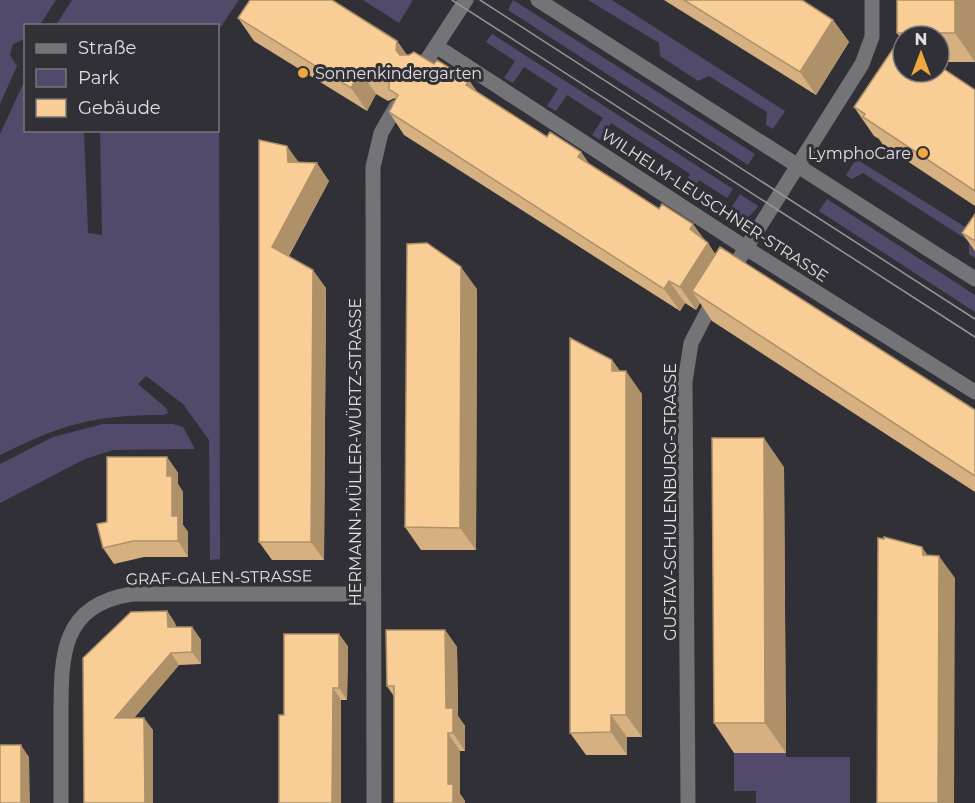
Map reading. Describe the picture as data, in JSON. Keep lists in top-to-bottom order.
{
  "streets": {
    "street": [
      "WILHELM-LEUSCHNER-STRASSE",
      "HERMANN-MÜLLER-WÜRTZ-STRASSE",
      "GUSTAV-SCHULENBURG-STRASSE",
      "GRAF-GALEN-STRASSE"
    ]
  },
  "crossings": [
    ["WILHELM-LEUSCHNER-STRASSE", "GUSTAV-SCHULENBURG-STRASSE"],
    ["HERMANN-MÜLLER-WÜRTZ-STRASSE", "GRAF-GALEN-STRASSE"]
  ],
  "places": ["Sonnenkindergarten", "LymphoCare"],
  "legend": ["Straße", "Park", "Gebäude"],
  "north": "top"
}
